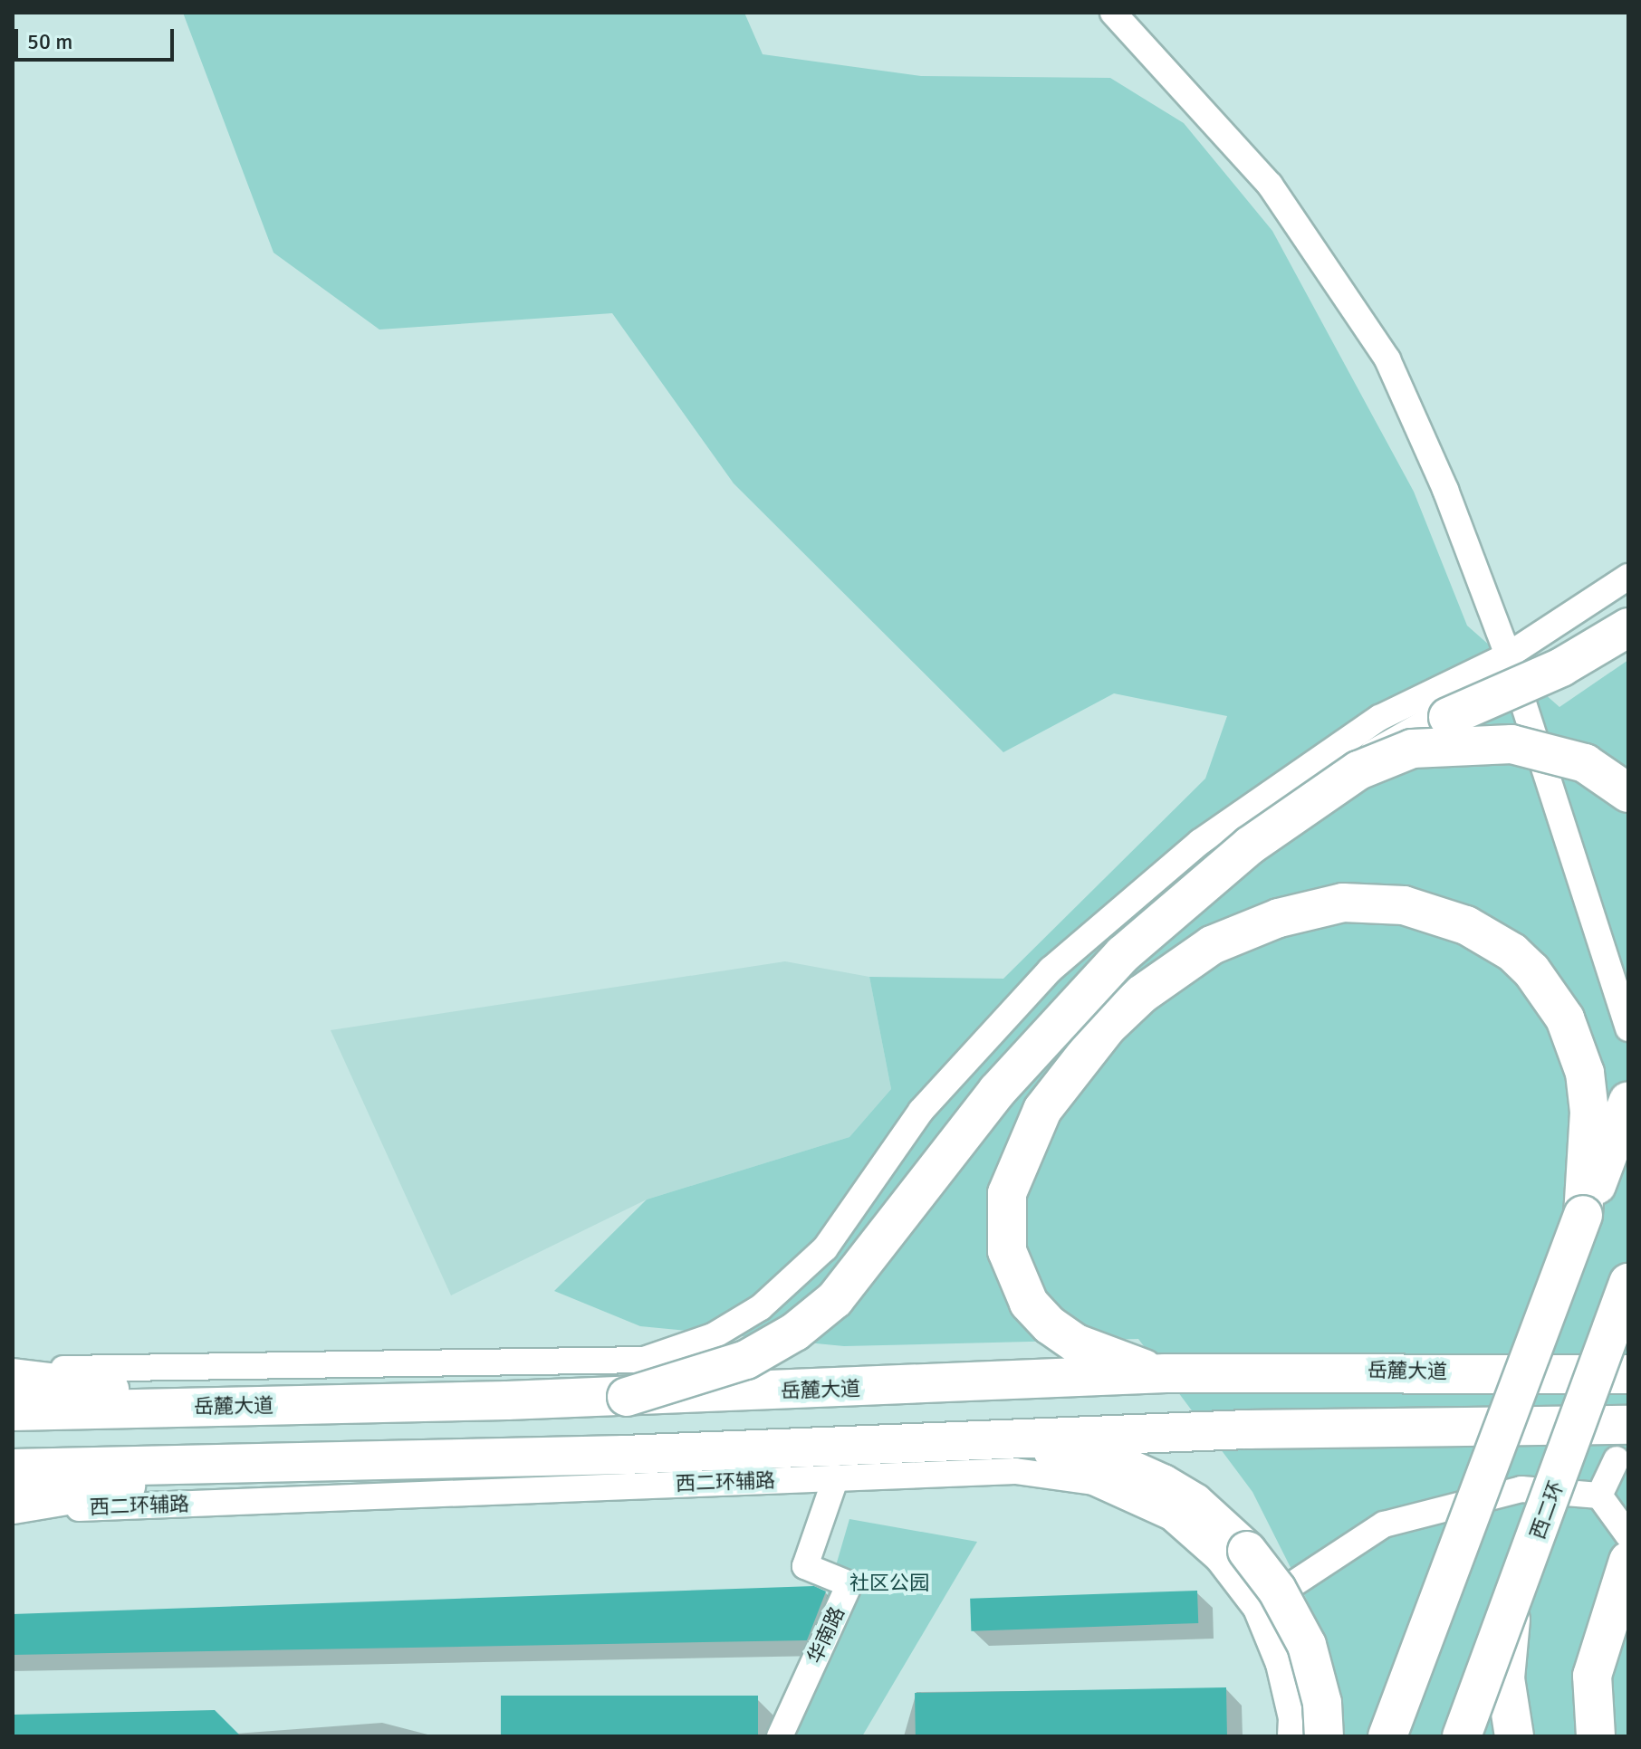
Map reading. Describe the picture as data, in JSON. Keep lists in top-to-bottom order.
{
  "streets": {
    "highway": ["岳麓大道", "西二环"],
    "street": ["西二环辅路", "华南路"]
  },
  "crossings": [
    ["西二环辅路", "华南路"]
  ],
  "parks": ["社区公园"],
  "scale_bar": "50 m"
}
